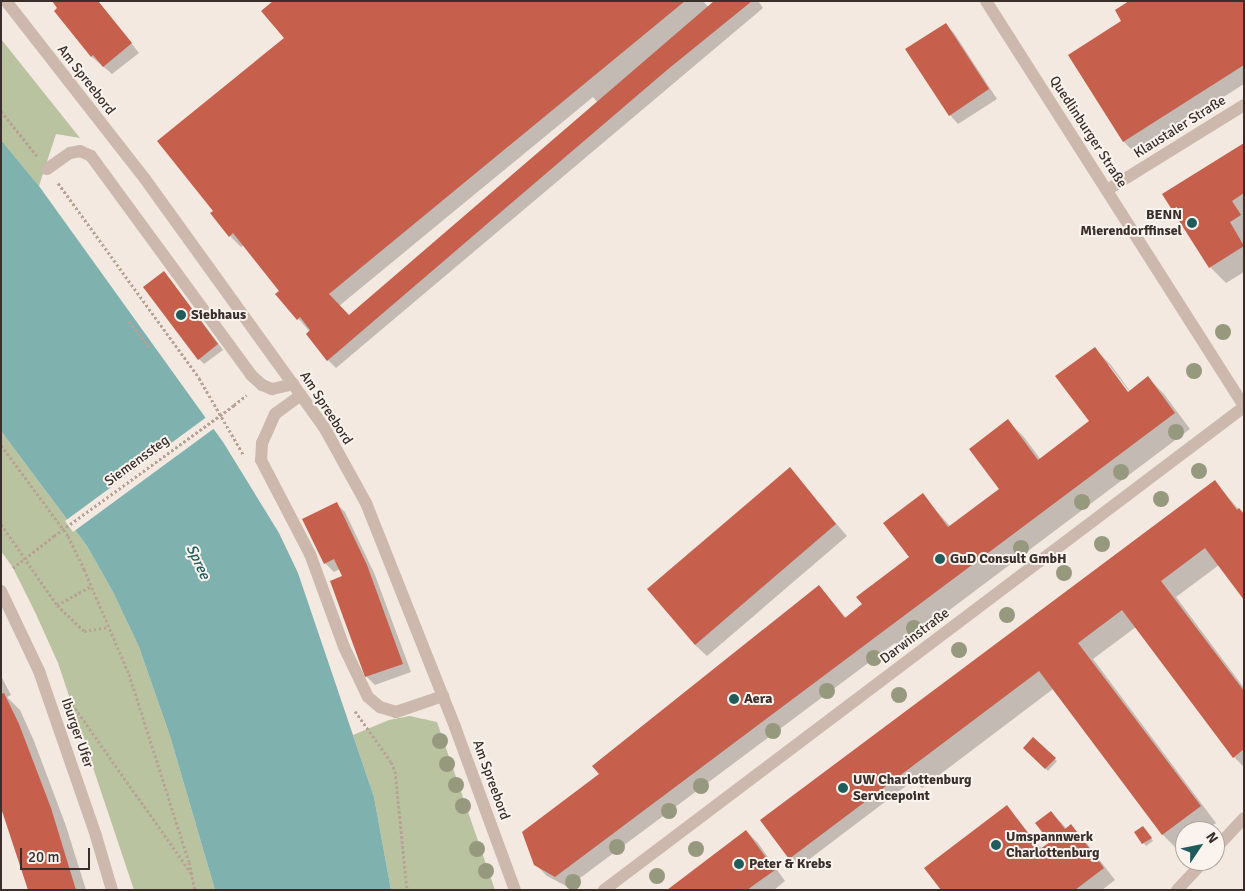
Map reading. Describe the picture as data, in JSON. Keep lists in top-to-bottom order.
{
  "streets": {
    "street": [
      "Am Spreebord",
      "Klaustaler Straße",
      "Quedlinburger Straße",
      "Darwinstraße",
      "Iburger Ufer"
    ],
    "path": ["Siemenssteg"]
  },
  "crossings": [
    ["Klaustaler Straße", "Quedlinburger Straße"],
    ["Quedlinburger Straße", "Darwinstraße"]
  ],
  "water": ["Spree"],
  "places": [
    "BENN Mierendorffinsel",
    "Siebhaus",
    "GuD Consult GmbH",
    "Aera",
    "UW Charlottenburg Servicepoint",
    "Umspannwerk Charlottenburg",
    "Peter & Krebs"
  ],
  "scale_bar": "20 m",
  "north": "top right"
}
